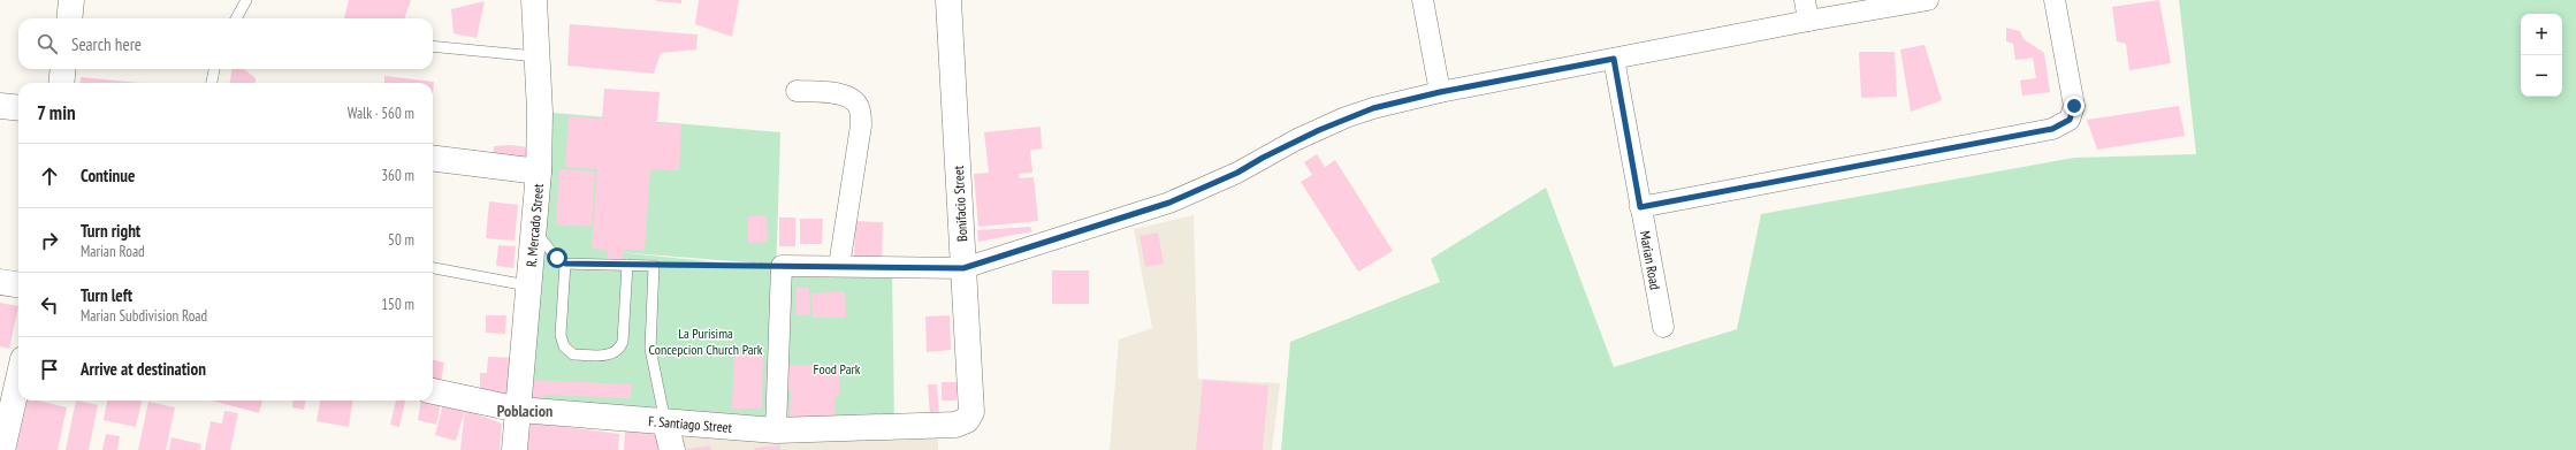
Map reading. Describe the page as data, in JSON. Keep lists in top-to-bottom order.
{
  "streets": {
    "street": [
      "Bonifacio Street",
      "R. Mercado Street",
      "Marian Road",
      "F. Santiago Street"
    ]
  },
  "crossings": [
    ["Bonifacio Street", "F. Santiago Street"],
    ["R. Mercado Street", "F. Santiago Street"]
  ],
  "districts": ["Poblacion"],
  "parks": ["La Purisima Concepcion Church Park", "Food Park"],
  "page": {
    "map_buttons": ["+", "−"],
    "search": "Search here",
    "heading": ["7 min", "Walk · 560 m"],
    "list": [
      ["Continue", "360 m"],
      ["Turn right", "Marian Road", "50 m"],
      ["Turn left", "Marian Subdivision Road", "150 m"],
      "Arrive at destination"
    ]
  }
}
